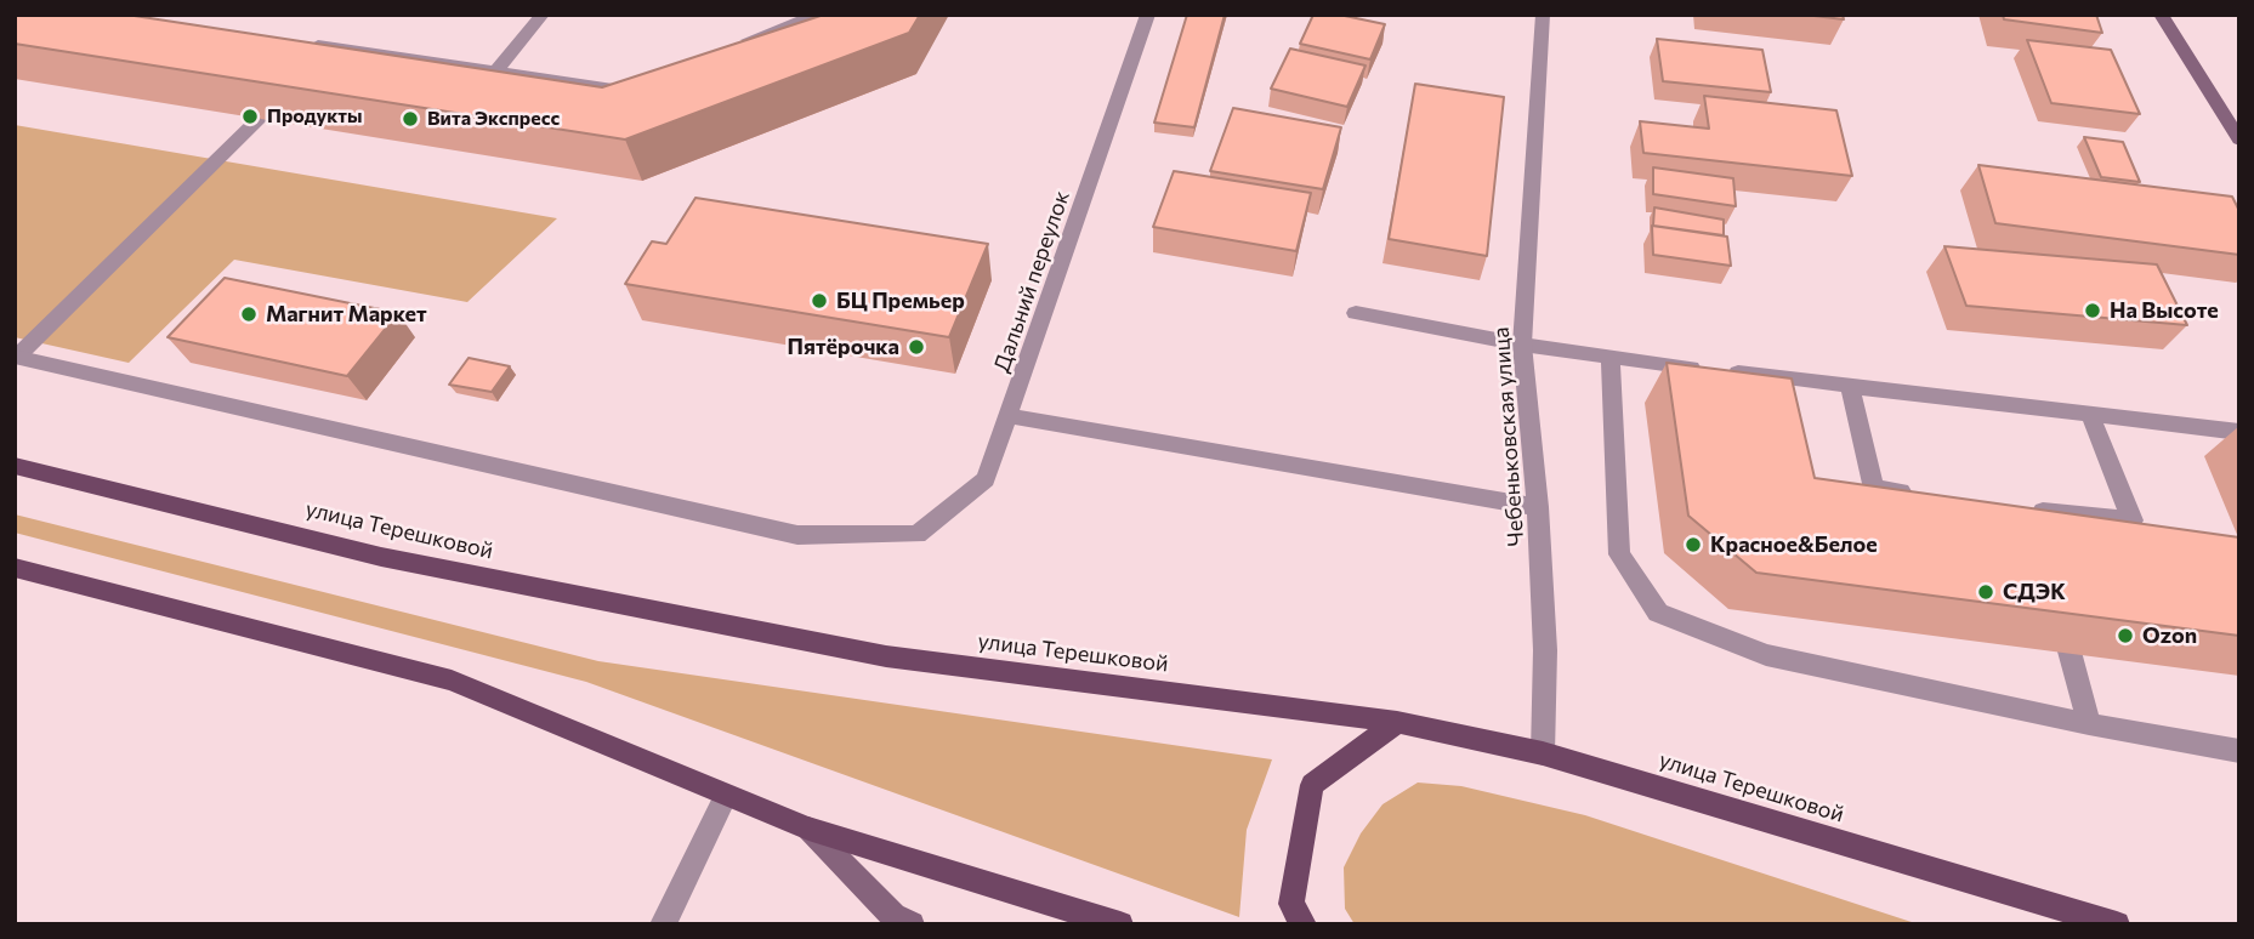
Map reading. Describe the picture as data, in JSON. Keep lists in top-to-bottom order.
{
  "streets": {
    "main road": ["улица Терешковой"],
    "street": ["Дальний переулок", "Чебеньковская улица"]
  },
  "crossings": [
    ["Чебеньковская улица", "улица Терешковой"]
  ],
  "places": [
    "Продукты",
    "Вита Экспресс",
    "БЦ Премьер",
    "На Высоте",
    "Магнит Маркет",
    "Пятёрочка",
    "Красное&Белое",
    "СДЭК",
    "Ozon"
  ]
}
